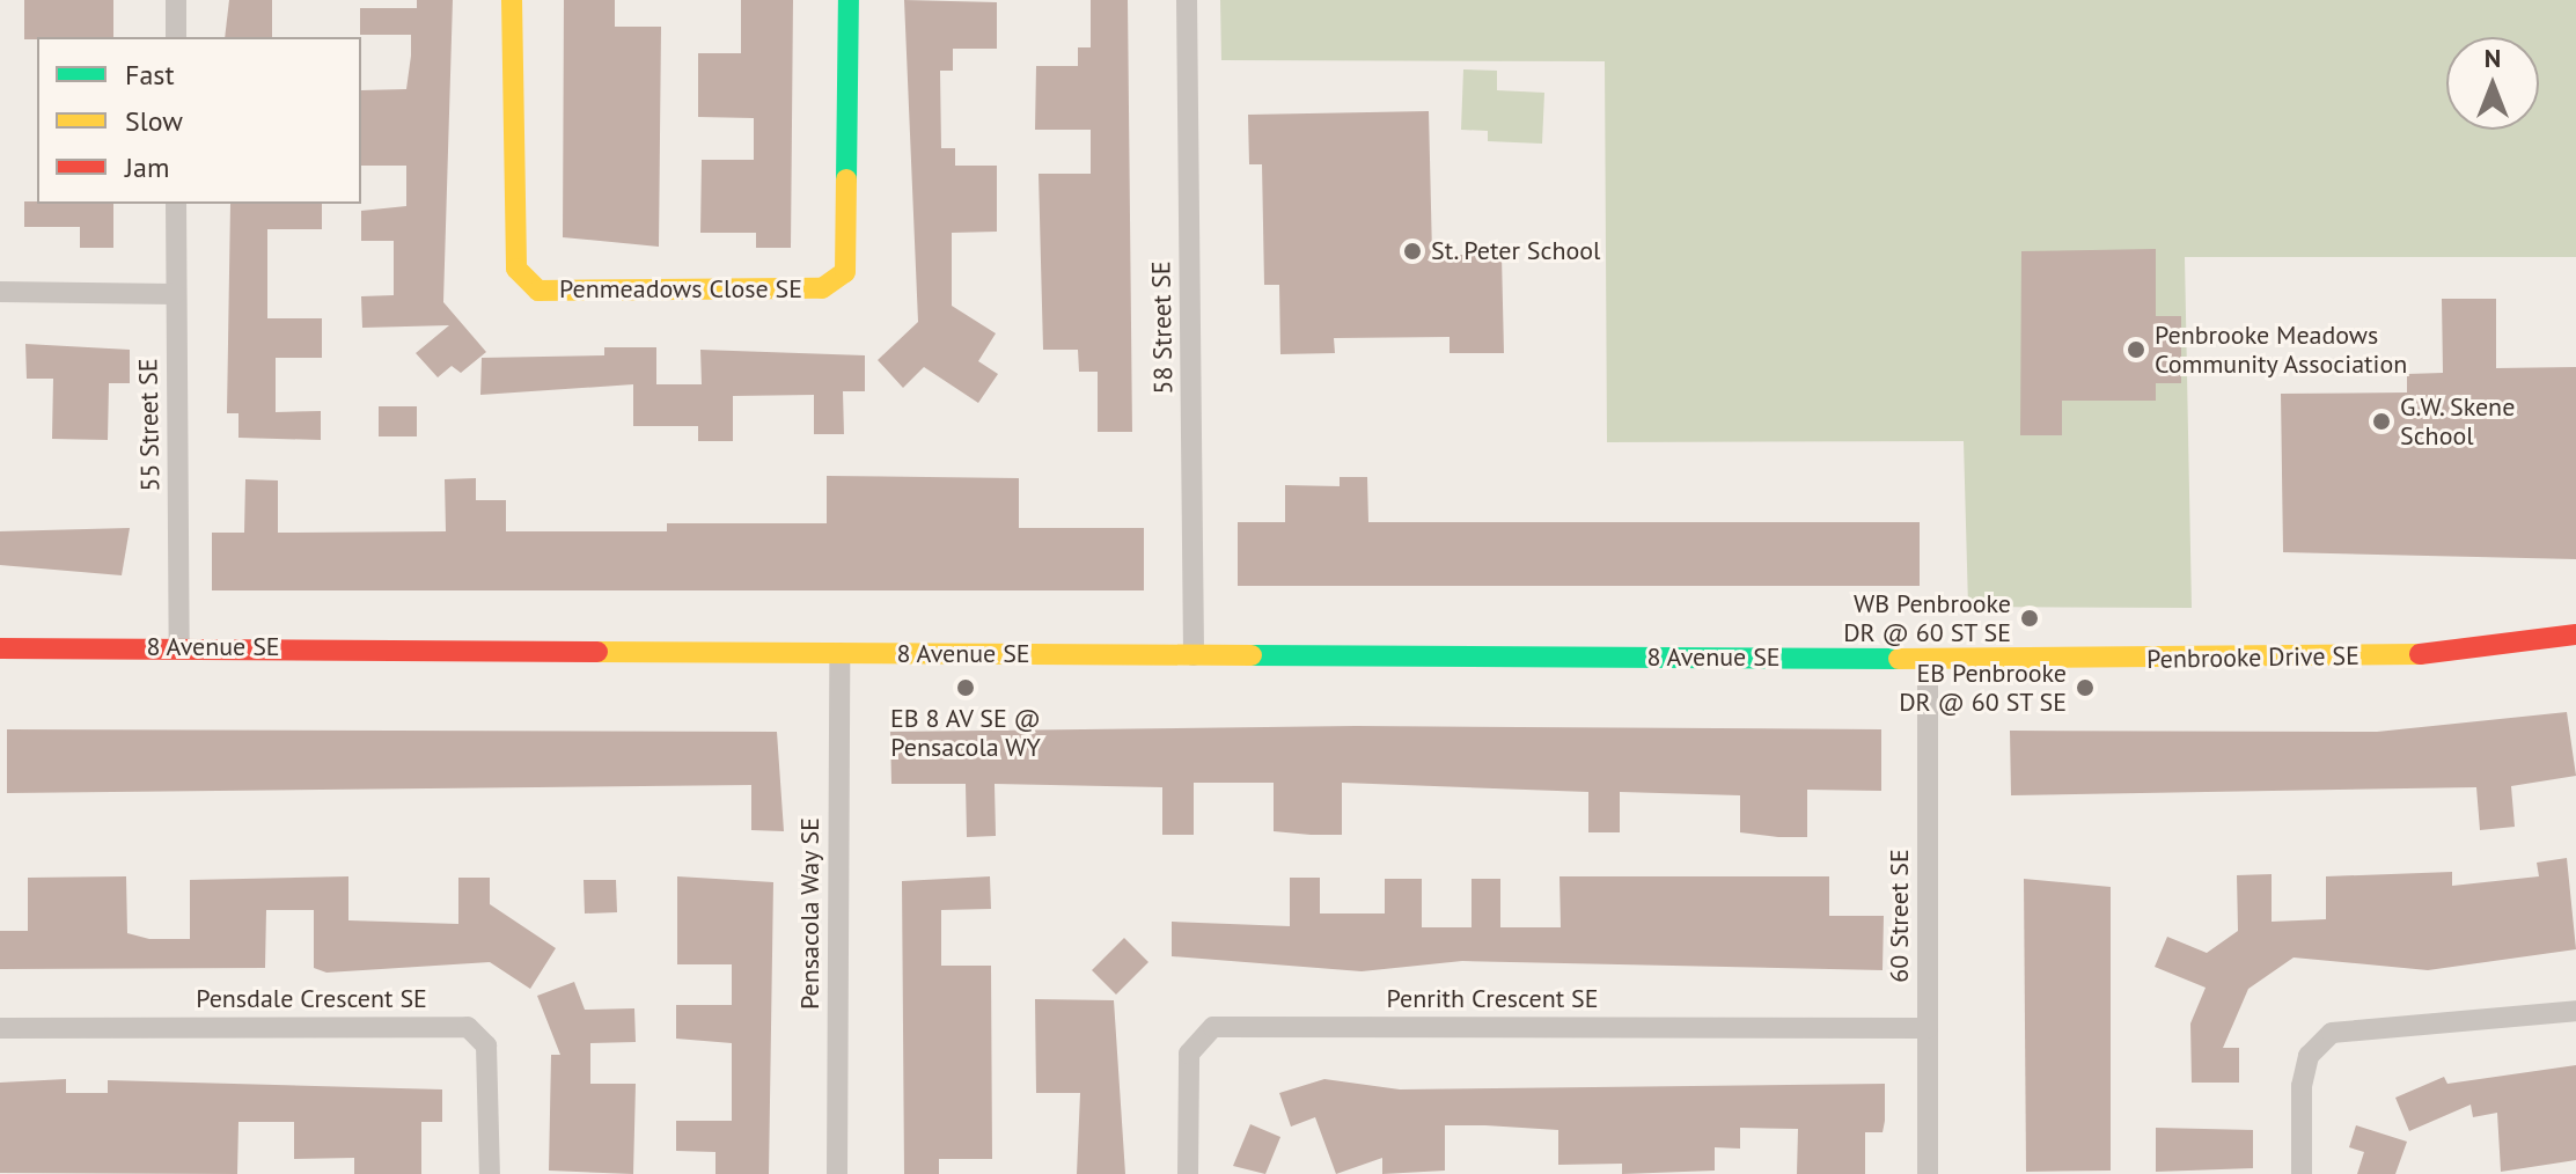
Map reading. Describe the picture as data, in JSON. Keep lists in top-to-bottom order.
{
  "streets": {
    "street": [
      "Penmeadows Close SE",
      "58 Street SE",
      "55 Street SE",
      "8 Avenue SE",
      "Penbrooke Drive SE",
      "Pensacola Way SE",
      "60 Street SE",
      "Pensdale Crescent SE",
      "Penrith Crescent SE"
    ]
  },
  "crossings": [
    ["58 Street SE", "8 Avenue SE"],
    ["55 Street SE", "8 Avenue SE"],
    ["8 Avenue SE", "Penbrooke Drive SE"],
    ["8 Avenue SE", "Pensacola Way SE"],
    ["8 Avenue SE", "60 Street SE"],
    ["Penbrooke Drive SE", "60 Street SE"],
    ["60 Street SE", "Penrith Crescent SE"]
  ],
  "places": [
    "St. Peter School",
    "Penbrooke Meadows Community Association",
    "G.W. Skene School",
    "WB Penbrooke DR @ 60 ST SE",
    "EB 8 AV SE @ Pensacola WY",
    "EB Penbrooke DR @ 60 ST SE"
  ],
  "legend": ["Fast", "Slow", "Jam"],
  "north": "top"
}
